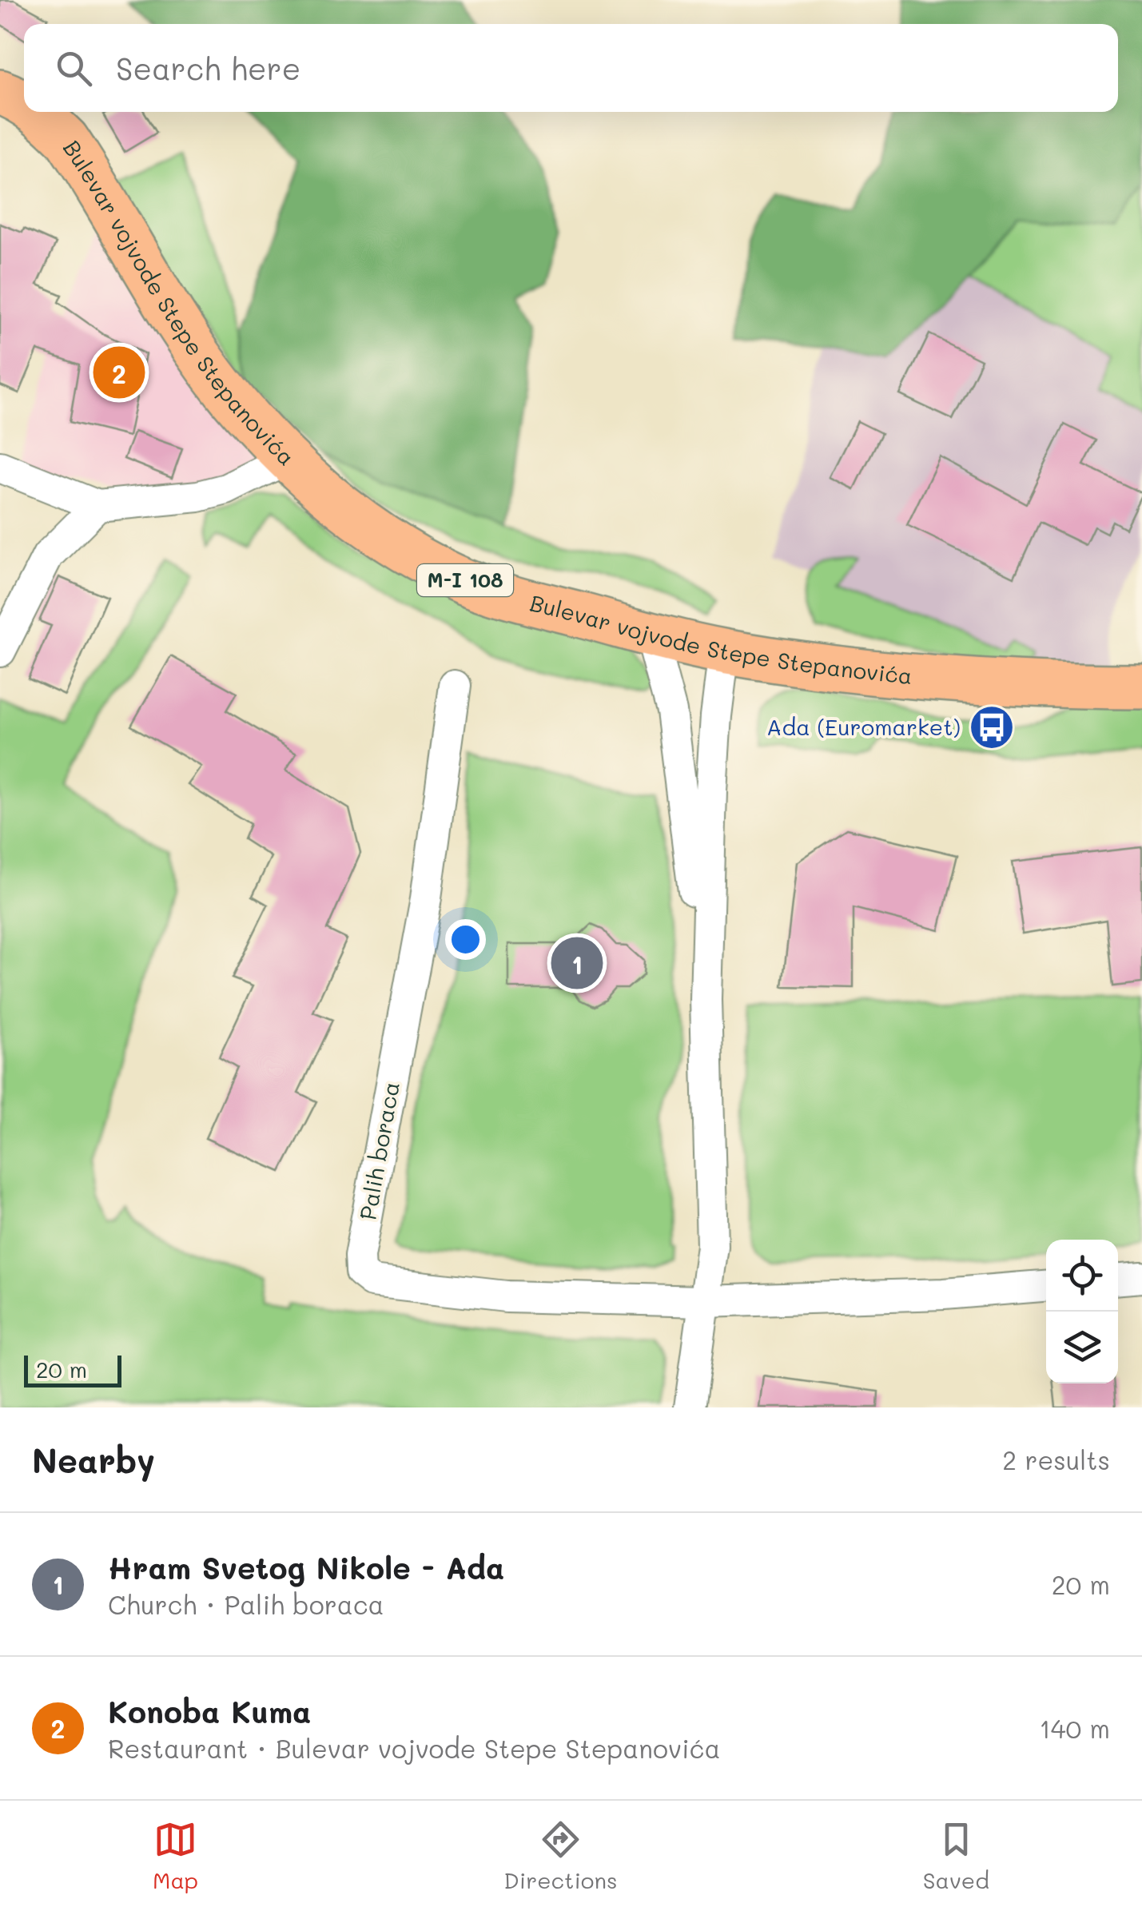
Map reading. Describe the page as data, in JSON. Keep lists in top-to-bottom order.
{
  "streets": {
    "main road": ["Bulevar vojvode Stepe Stepanovića", "M-I 108"],
    "street": ["Palih boraca"]
  },
  "places": {
    "bus stop": ["Ada (Euromarket)"]
  },
  "scale_bar": "20 m",
  "page": {
    "search": "Search here",
    "pins": ["2", "1"],
    "scale": "20 m",
    "heading": ["Nearby", "2 results"],
    "list": [
      {
        "mark": "1",
        "name": "Hram Svetog Nikole - Ada",
        "note": "Church · Palih boraca",
        "value": "20 m"
      },
      {
        "mark": "2",
        "name": "Konoba Kuma",
        "note": "Restaurant · Bulevar vojvode Stepe Stepanovića",
        "value": "140 m"
      }
    ],
    "nav": ["Map", "Directions", "Saved"]
  }
}
